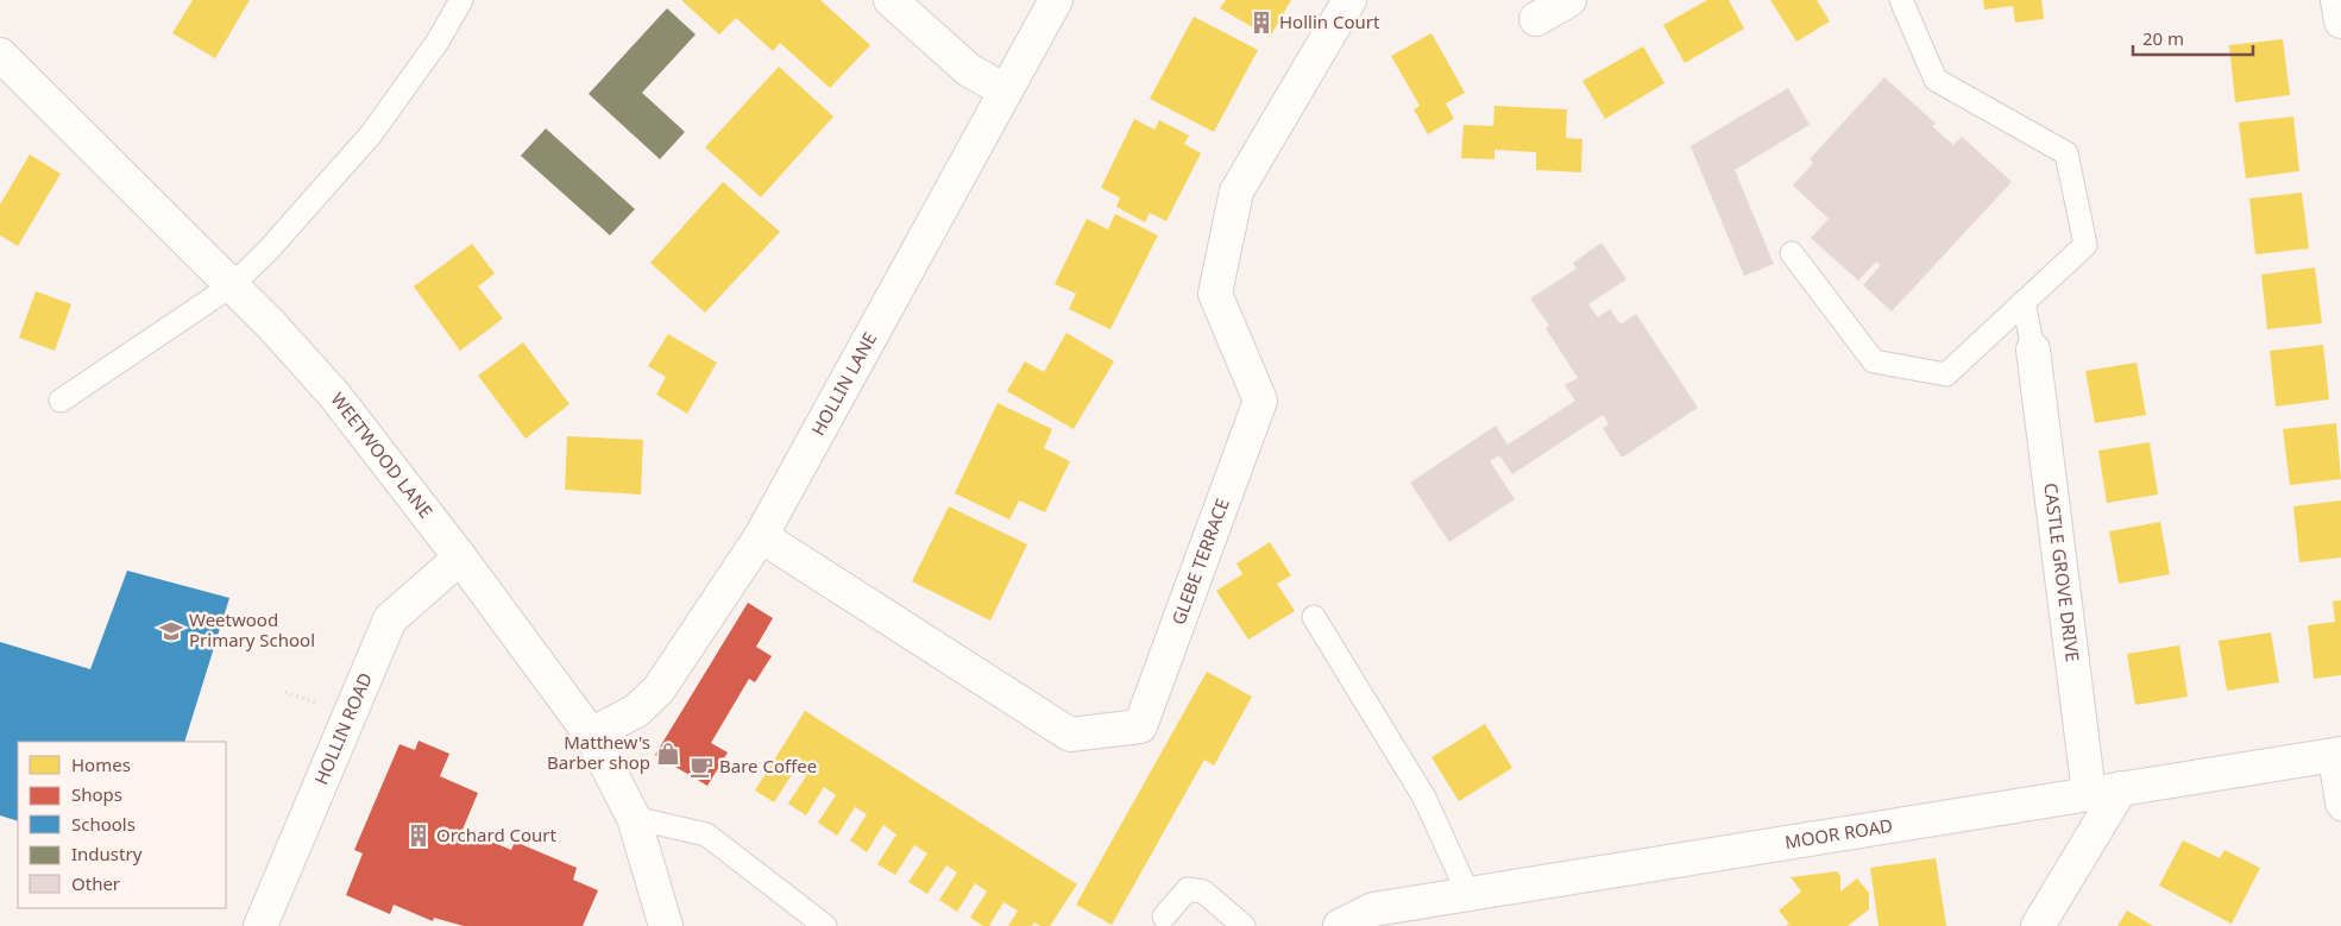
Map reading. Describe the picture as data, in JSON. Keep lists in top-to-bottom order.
{
  "streets": {
    "street": [
      "HOLLIN LANE",
      "WEETWOOD LANE",
      "GLEBE TERRACE",
      "CASTLE GROVE DRIVE",
      "HOLLIN ROAD",
      "MOOR ROAD"
    ]
  },
  "crossings": [
    ["HOLLIN LANE", "WEETWOOD LANE"],
    ["HOLLIN LANE", "GLEBE TERRACE"],
    ["WEETWOOD LANE", "HOLLIN ROAD"],
    ["CASTLE GROVE DRIVE", "MOOR ROAD"]
  ],
  "places": {
    "building": ["Hollin Court", "Orchard Court"],
    "school or university": ["Weetwood Primary School"],
    "shop": ["Matthew's Barber shop"],
    "cafe": ["Bare Coffee"]
  },
  "legend": [
    "Homes",
    "Shops",
    "Schools",
    "Industry",
    "Other"
  ],
  "scale_bar": "20 m"
}
